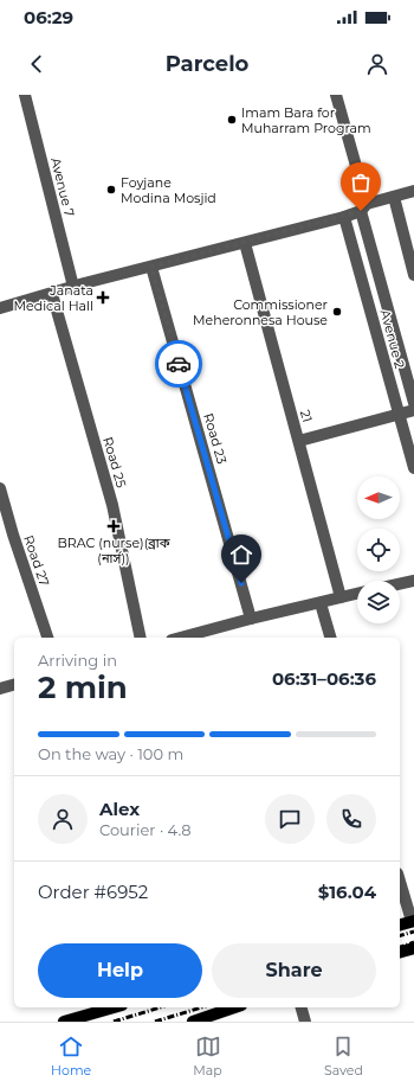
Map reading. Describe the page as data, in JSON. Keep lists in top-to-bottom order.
{
  "streets": {
    "street": [
      "Avenue 7",
      "Avenue 2",
      "21",
      "Road 23",
      "Road 25",
      "Road 27"
    ]
  },
  "places": {
    "other": ["Imam Bara for Muharram Program", "Foyjane Modina Mosjid", "Commissioner Meheronnesa House"],
    "health": ["Janata Medical Hall", "BRAC (nurse)(ব্রাক (নার্স))"]
  },
  "north": "left",
  "page": {
    "status": "06:29",
    "header": "Parcelo",
    "heading": ["2 min", "Arriving in", "06:31–06:36"],
    "panel": [
      "Alex",
      "Courier · 4.8",
      "Order #6952",
      "$16.04"
    ],
    "bar": "On the way · 100 m",
    "buttons": ["Help", "Share"],
    "tabs": ["Home", "Map", "Saved"]
  }
}
